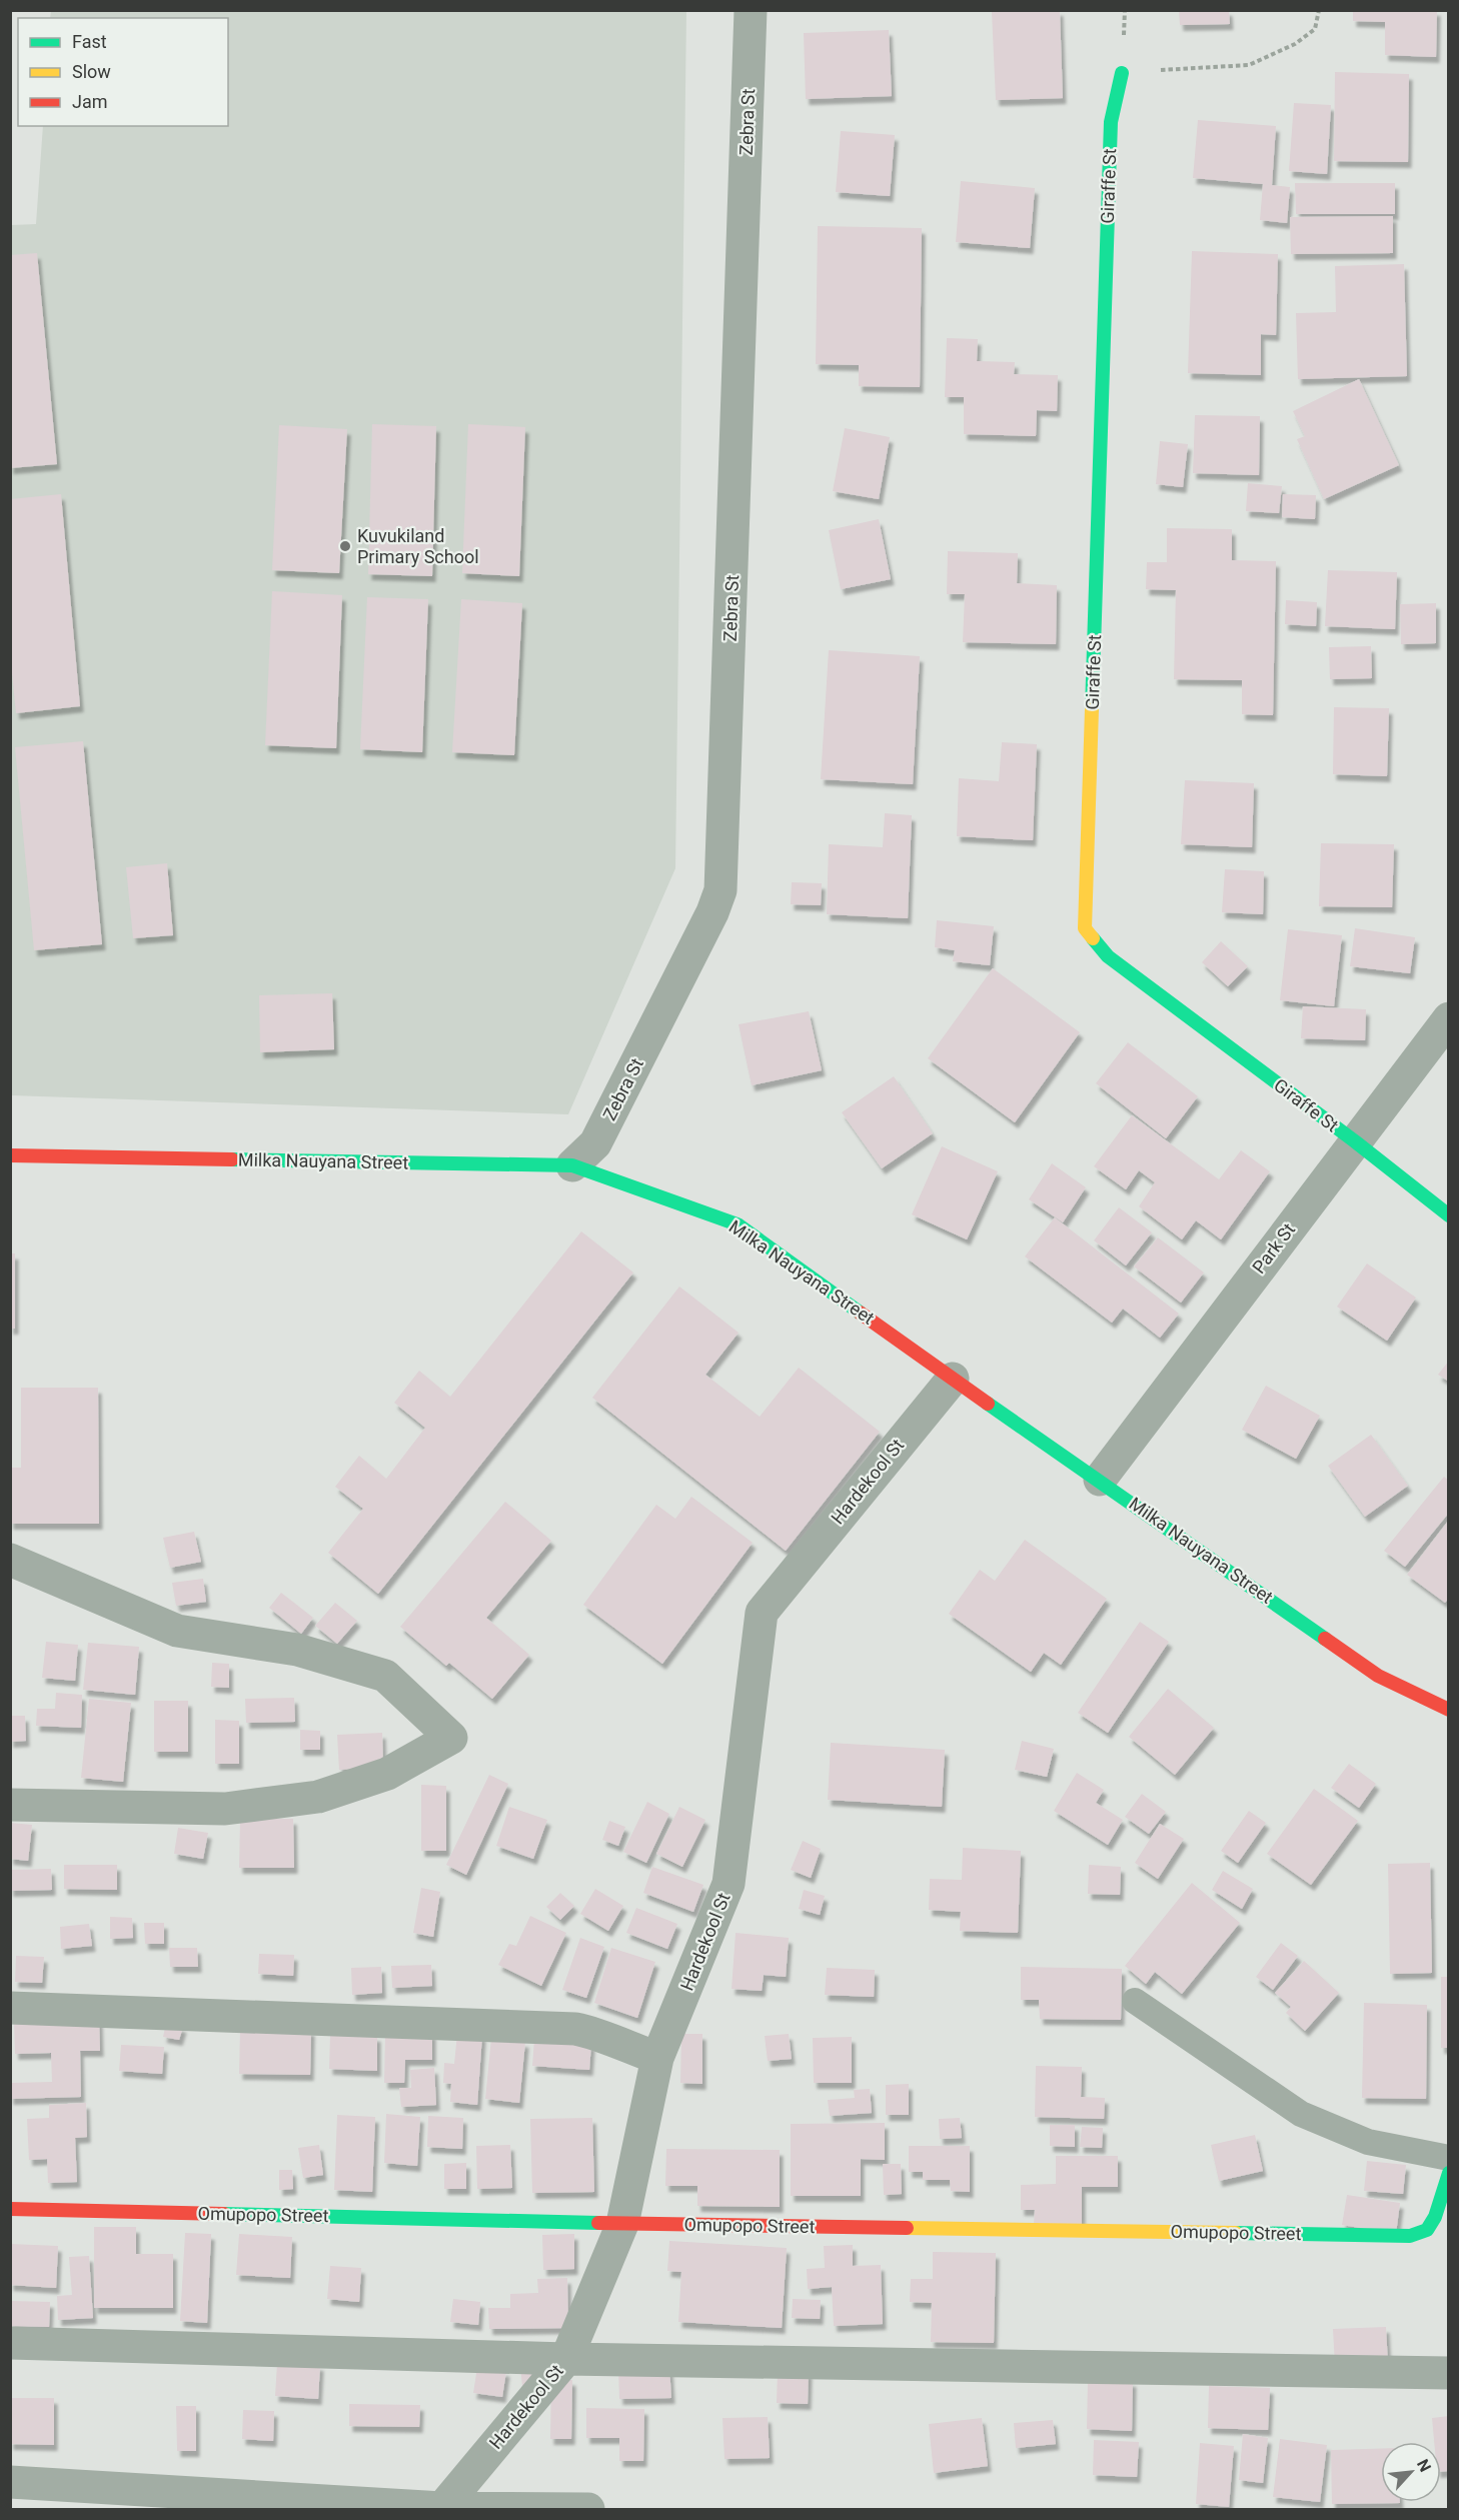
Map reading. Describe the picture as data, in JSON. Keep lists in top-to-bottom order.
{
  "streets": {
    "street": [
      "Zebra St",
      "Giraffe St",
      "Milka Nauyana Street",
      "Park St",
      "Hardekool St",
      "Omupopo Street"
    ]
  },
  "crossings": [
    ["Zebra St", "Milka Nauyana Street"],
    ["Giraffe St", "Park St"],
    ["Milka Nauyana Street", "Park St"],
    ["Milka Nauyana Street", "Hardekool St"],
    ["Hardekool St", "Omupopo Street"]
  ],
  "places": ["Kuvukiland Primary School"],
  "legend": ["Fast", "Slow", "Jam"],
  "north": "top right"
}
